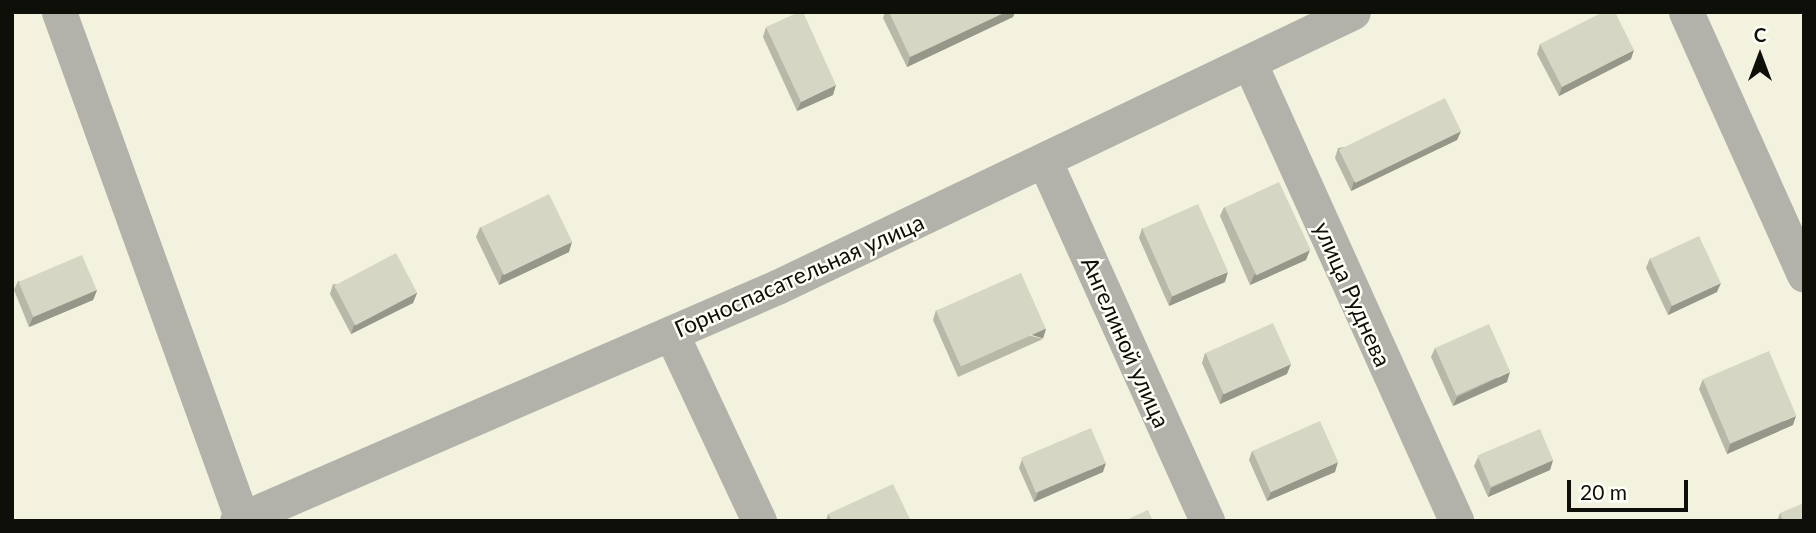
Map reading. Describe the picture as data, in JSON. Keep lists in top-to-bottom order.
{
  "streets": {
    "street": ["Горноспасательная улица", "улица Руднева", "Ангелиной улица"]
  },
  "crossings": [
    ["Горноспасательная улица", "улица Руднева"],
    ["Горноспасательная улица", "Ангелиной улица"]
  ],
  "scale_bar": "20 m",
  "north": "top"
}
